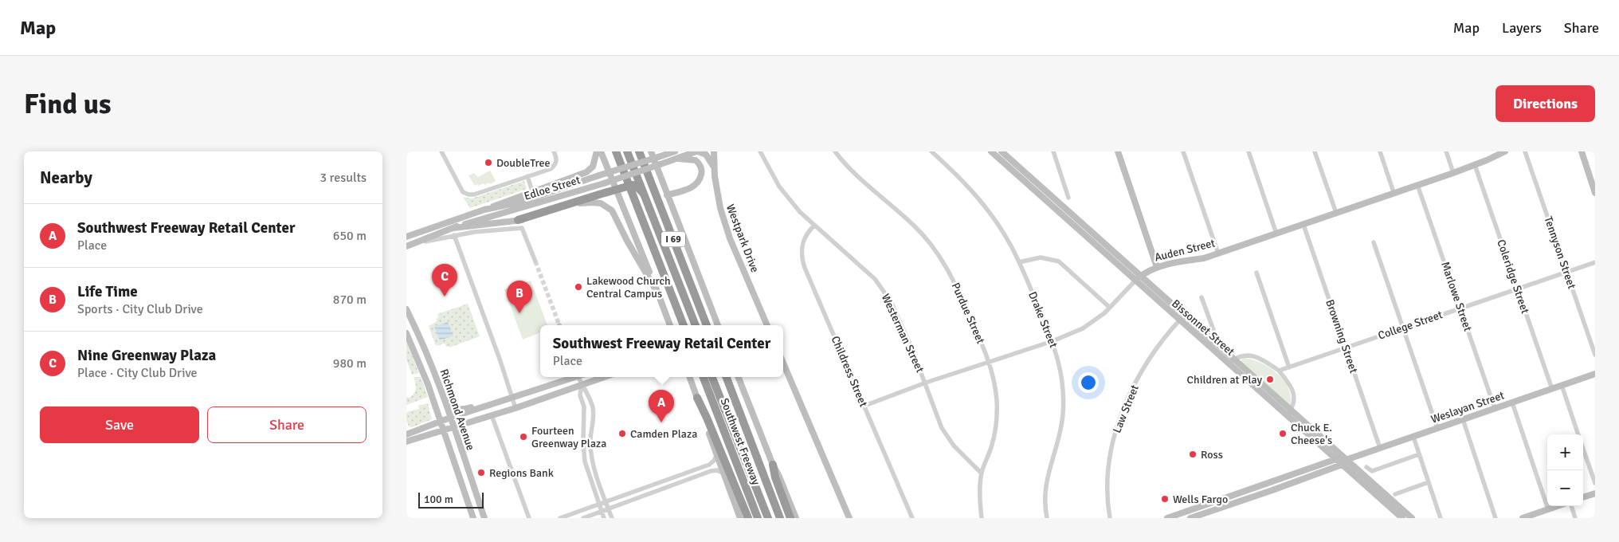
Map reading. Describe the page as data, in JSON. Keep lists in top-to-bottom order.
{
  "streets": {
    "highway": ["I 69", "Southwest Freeway"],
    "main road": [
      "Edloe Street",
      "Westpark Drive",
      "Auden Street",
      "Bissonnet Street",
      "Weslayan Street",
      "Richmond Avenue"
    ],
    "street": [
      "Tennyson Street",
      "Coleridge Street",
      "Marlowe Street",
      "Purdue Street",
      "Drake Street",
      "College Street",
      "Westerman Street",
      "Browning Street",
      "Childress Street",
      "Law Street"
    ]
  },
  "crossings": [
    ["Auden Street", "Coleridge Street"],
    ["Auden Street", "Marlowe Street"],
    ["Auden Street", "Purdue Street"],
    ["Auden Street", "Drake Street"],
    ["Auden Street", "Bissonnet Street"],
    ["Auden Street", "Westerman Street"],
    ["Auden Street", "Browning Street"],
    ["Auden Street", "Childress Street"],
    ["Tennyson Street", "College Street"],
    ["Coleridge Street", "College Street"],
    ["Coleridge Street", "Weslayan Street"],
    ["Marlowe Street", "College Street"],
    ["Marlowe Street", "Weslayan Street"],
    ["Purdue Street", "Westerman Street"],
    ["College Street", "Browning Street"],
    ["Bissonnet Street", "Weslayan Street"],
    ["Bissonnet Street", "Law Street"],
    ["Westerman Street", "Childress Street"],
    ["Browning Street", "Weslayan Street"]
  ],
  "places": [
    "DoubleTree",
    "Lakewood Church Central Campus",
    "Children at Play",
    "Camden Plaza",
    "Chuck E. Cheese's",
    "Fourteen Greenway Plaza",
    "Ross",
    "Regions Bank",
    "Wells Fargo"
  ],
  "scale_bar": "100 m",
  "page": {
    "header": "Map",
    "nav": ["Map", "Layers", "Share"],
    "buttons": [
      "Directions",
      ["Save", "Share"]
    ],
    "title": "Find us",
    "heading": ["Nearby", "3 results"],
    "list": [
      {
        "mark": "A",
        "name": "Southwest Freeway Retail Center",
        "note": "Place",
        "value": "650 m"
      },
      {
        "mark": "B",
        "name": "Life Time",
        "note": "Sports · City Club Drive",
        "value": "870 m"
      },
      {
        "mark": "C",
        "name": "Nine Greenway Plaza",
        "note": "Place · City Club Drive",
        "value": "980 m"
      }
    ],
    "pins": ["C", "B", "A"],
    "popup": ["Southwest Freeway Retail Center", "Place"],
    "map_buttons": ["+", "−"],
    "scale": "100 m"
  }
}
